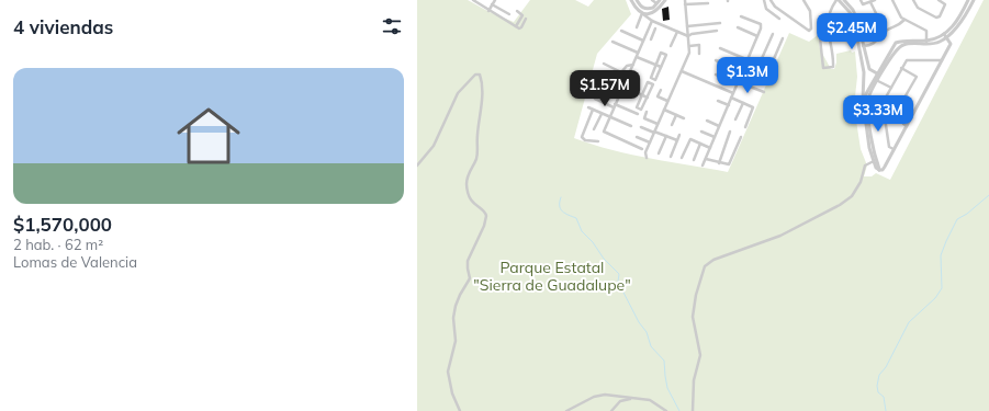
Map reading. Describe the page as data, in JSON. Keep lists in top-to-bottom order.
{
  "parks": ["Parque Estatal \"Sierra de Guadalupe\""],
  "page": {
    "heading": "4 viviendas",
    "price": [
      "$2.45M",
      "$1.3M",
      "$1.57M",
      "$3.33M"
    ],
    "list": [
      {
        "name": "$1,570,000",
        "note": "2 hab. · 62 m² · Lomas de Valencia"
      }
    ]
  }
}
